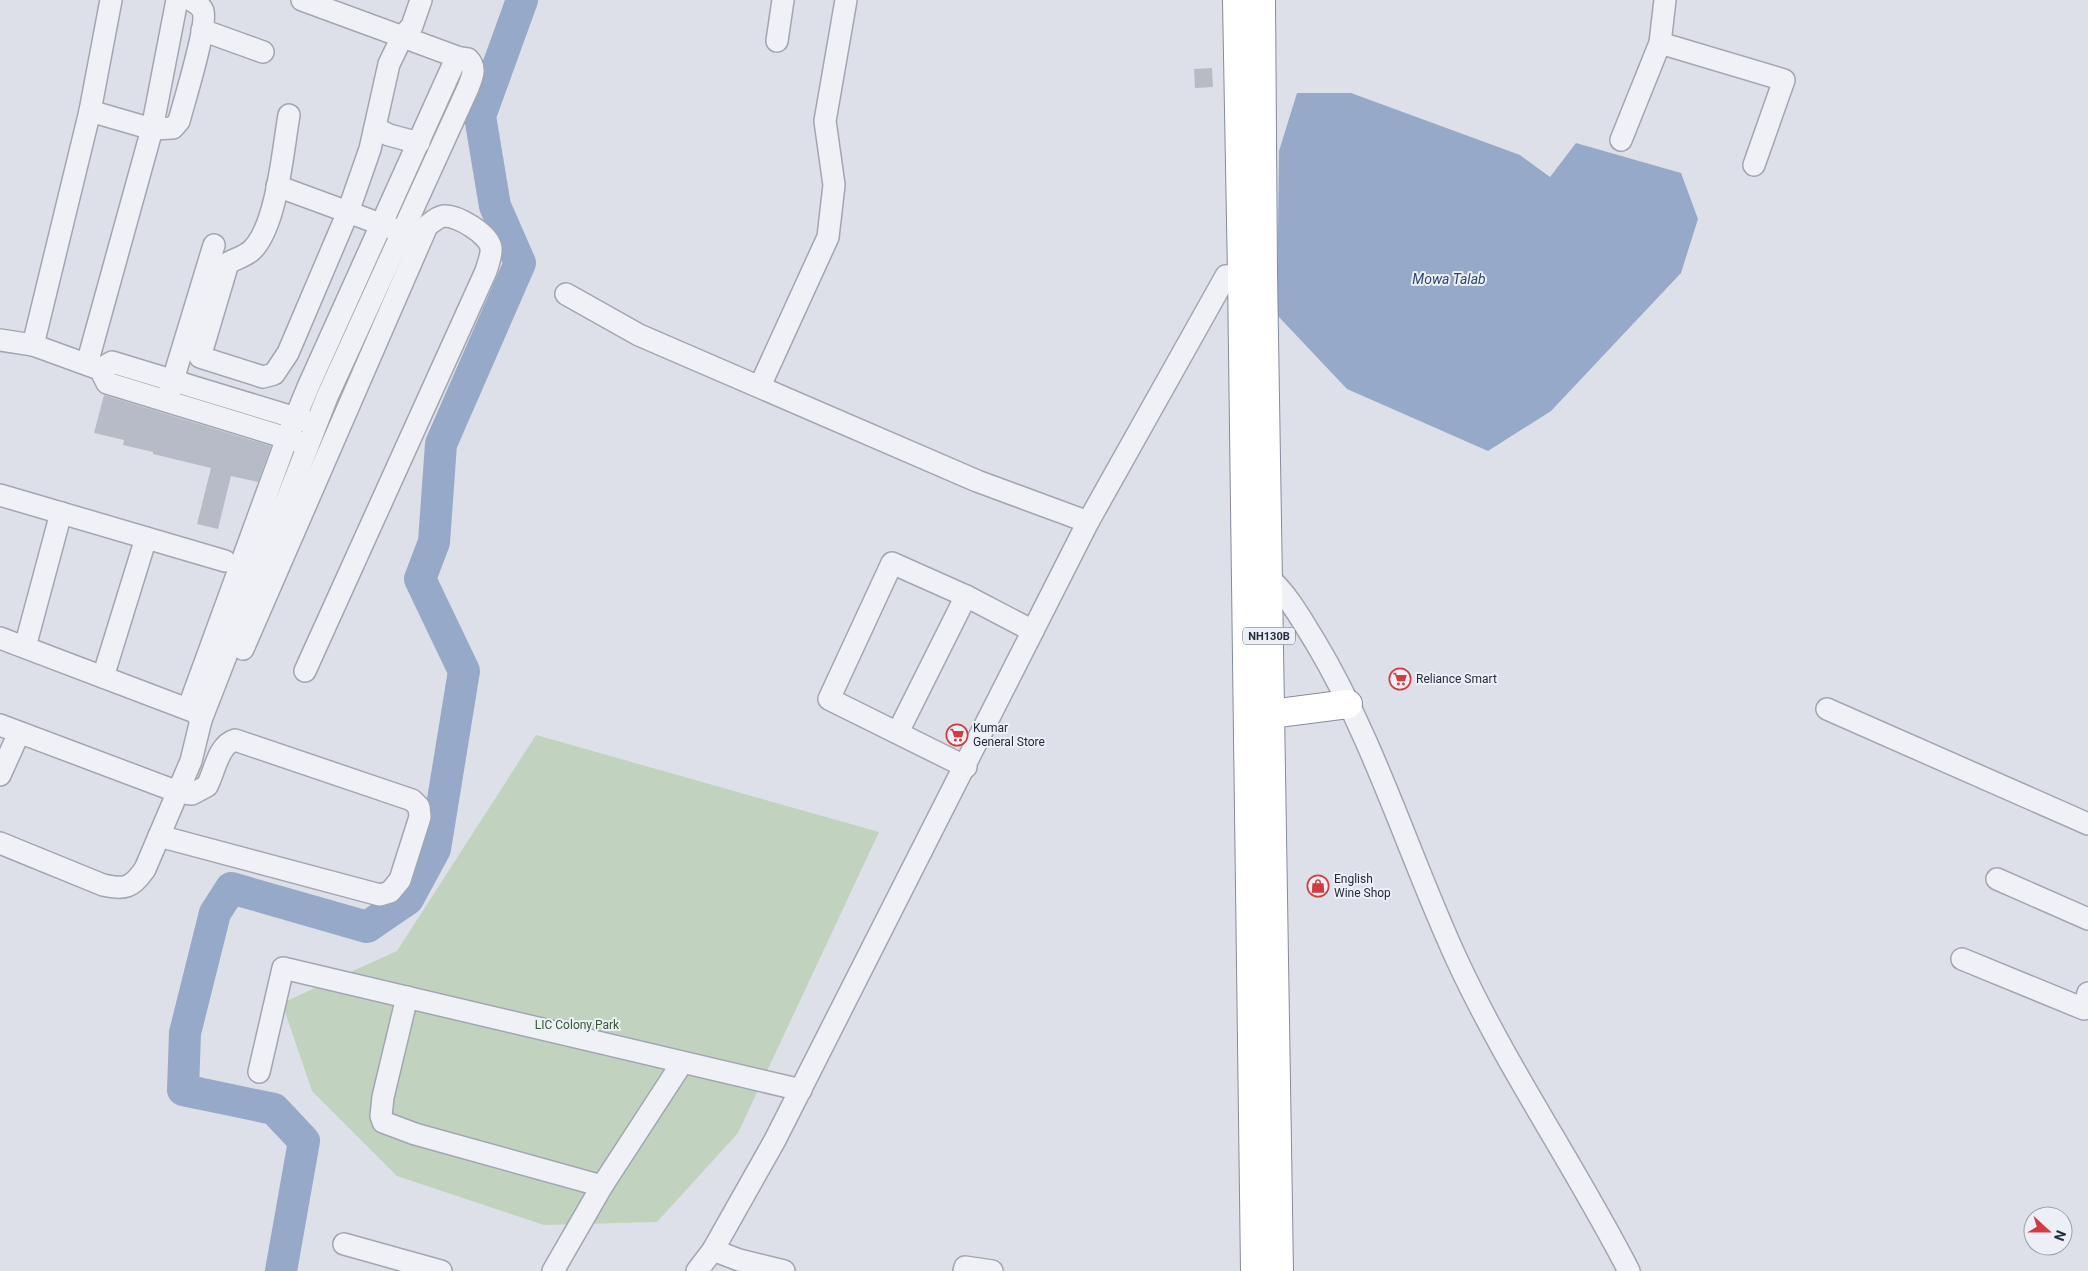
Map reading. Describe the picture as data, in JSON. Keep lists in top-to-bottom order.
{
  "streets": {
    "highway": ["NH130B"]
  },
  "water": ["Mowa Talab"],
  "parks": ["LIC Colony Park"],
  "places": {
    "supermarket": ["Reliance Smart", "Kumar General Store"],
    "shop": ["English Wine Shop"]
  },
  "north": "right"
}
